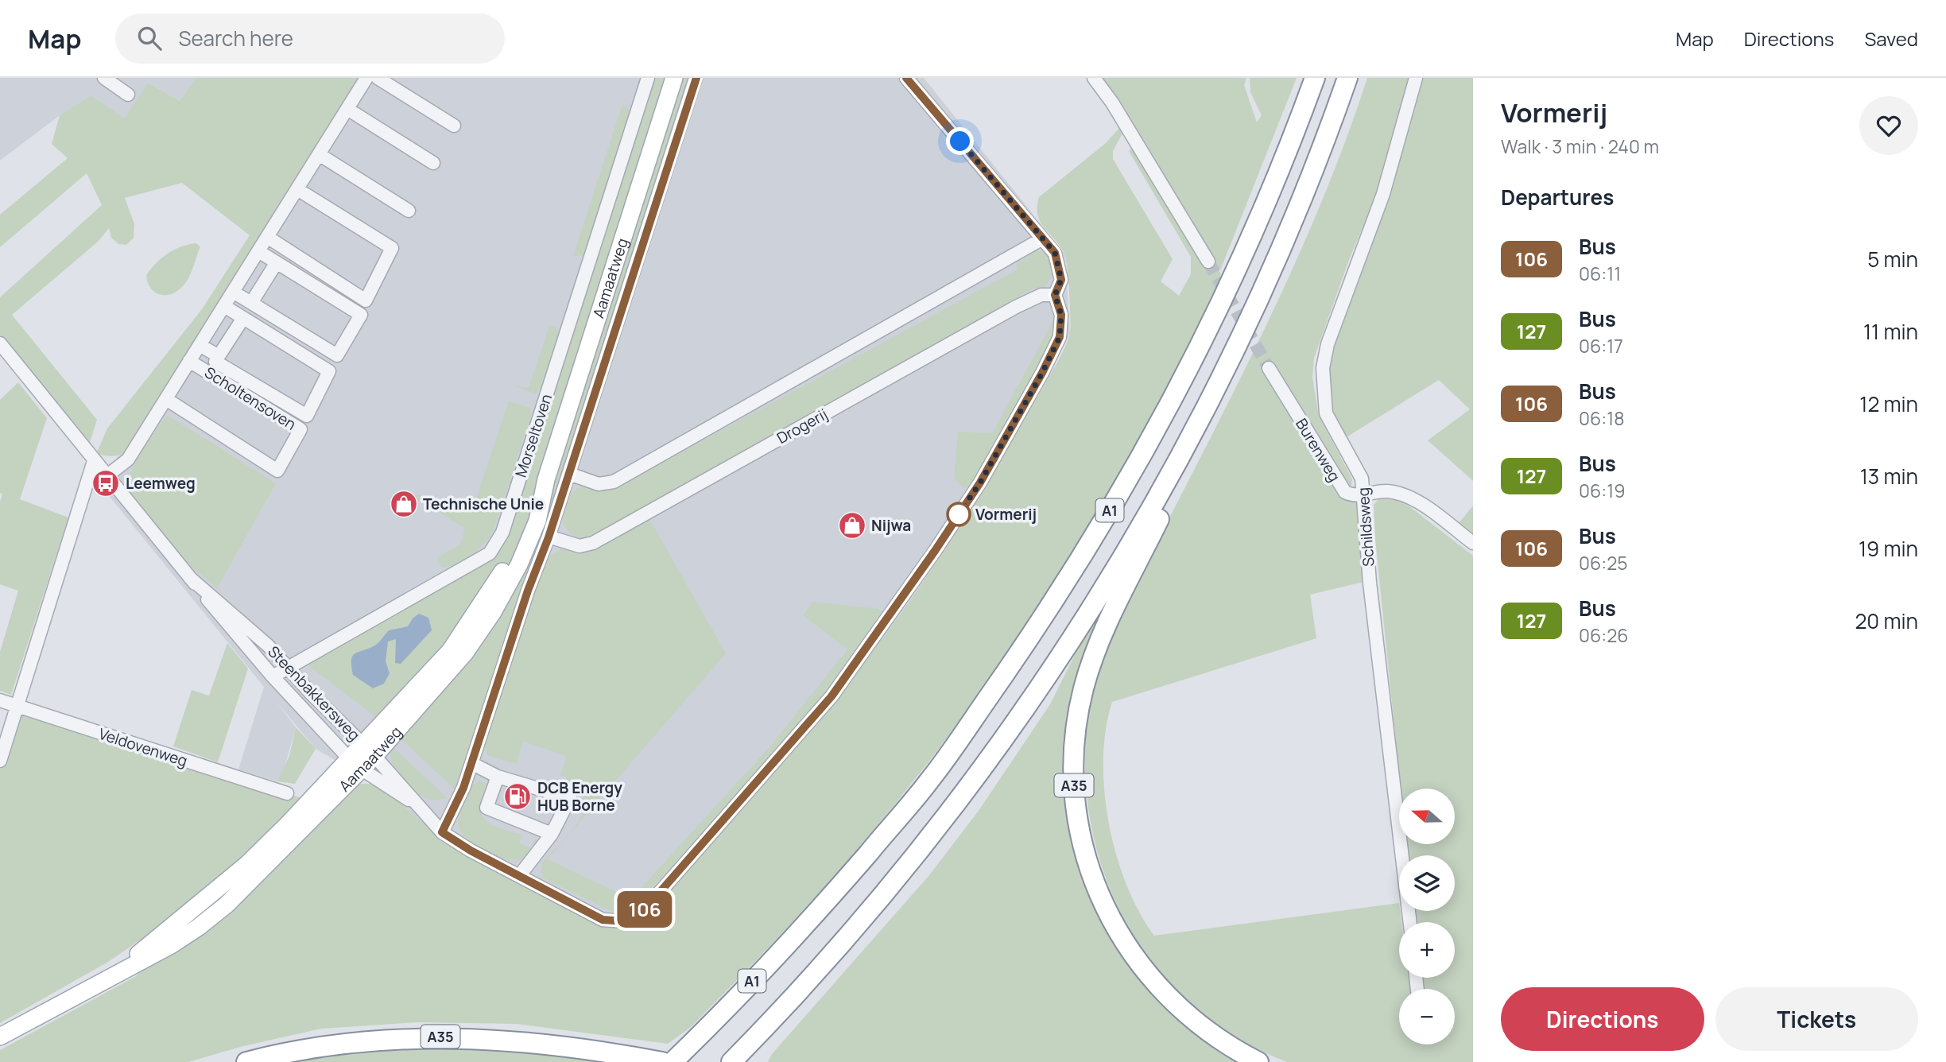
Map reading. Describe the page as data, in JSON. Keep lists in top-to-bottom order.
{
  "streets": {
    "highway": ["A1", "A35"],
    "main road": ["Aamaatweg"],
    "street": [
      "Scholtensoven",
      "Drogerij",
      "Morseltoven",
      "Burenweg",
      "Schildsweg",
      "Steenbakkersweg",
      "Veldovenweg"
    ]
  },
  "crossings": [
    ["Aamaatweg", "Steenbakkersweg"],
    ["Scholtensoven", "Steenbakkersweg"],
    ["Morseltoven", "Steenbakkersweg"],
    ["Burenweg", "Schildsweg"],
    ["A1", "A35"]
  ],
  "places": {
    "bus stop": ["Leemweg"],
    "shop": ["Technische Unie", "Nijwa"],
    "other": ["Vormerij"],
    "fuel station": ["DCB Energy HUB Borne"]
  },
  "lines": ["bus line 106"],
  "north": "left",
  "page": {
    "header": "Map",
    "search": "Search here",
    "nav": ["Map", "Directions", "Saved"],
    "on_map": "106",
    "heading": [
      ["Vormerij", "Walk · 3 min · 240 m"],
      "Departures"
    ],
    "list": [
      {
        "mark": "106",
        "name": "Bus",
        "note": "06:11",
        "value": "5 min"
      },
      {
        "mark": "127",
        "name": "Bus",
        "note": "06:17",
        "value": "11 min"
      },
      {
        "mark": "106",
        "name": "Bus",
        "note": "06:18",
        "value": "12 min"
      },
      {
        "mark": "127",
        "name": "Bus",
        "note": "06:19",
        "value": "13 min"
      },
      {
        "mark": "106",
        "name": "Bus",
        "note": "06:25",
        "value": "19 min"
      },
      {
        "mark": "127",
        "name": "Bus",
        "note": "06:26",
        "value": "20 min"
      }
    ],
    "map_buttons": ["+", "−"],
    "buttons": ["Directions", "Tickets"]
  }
}
